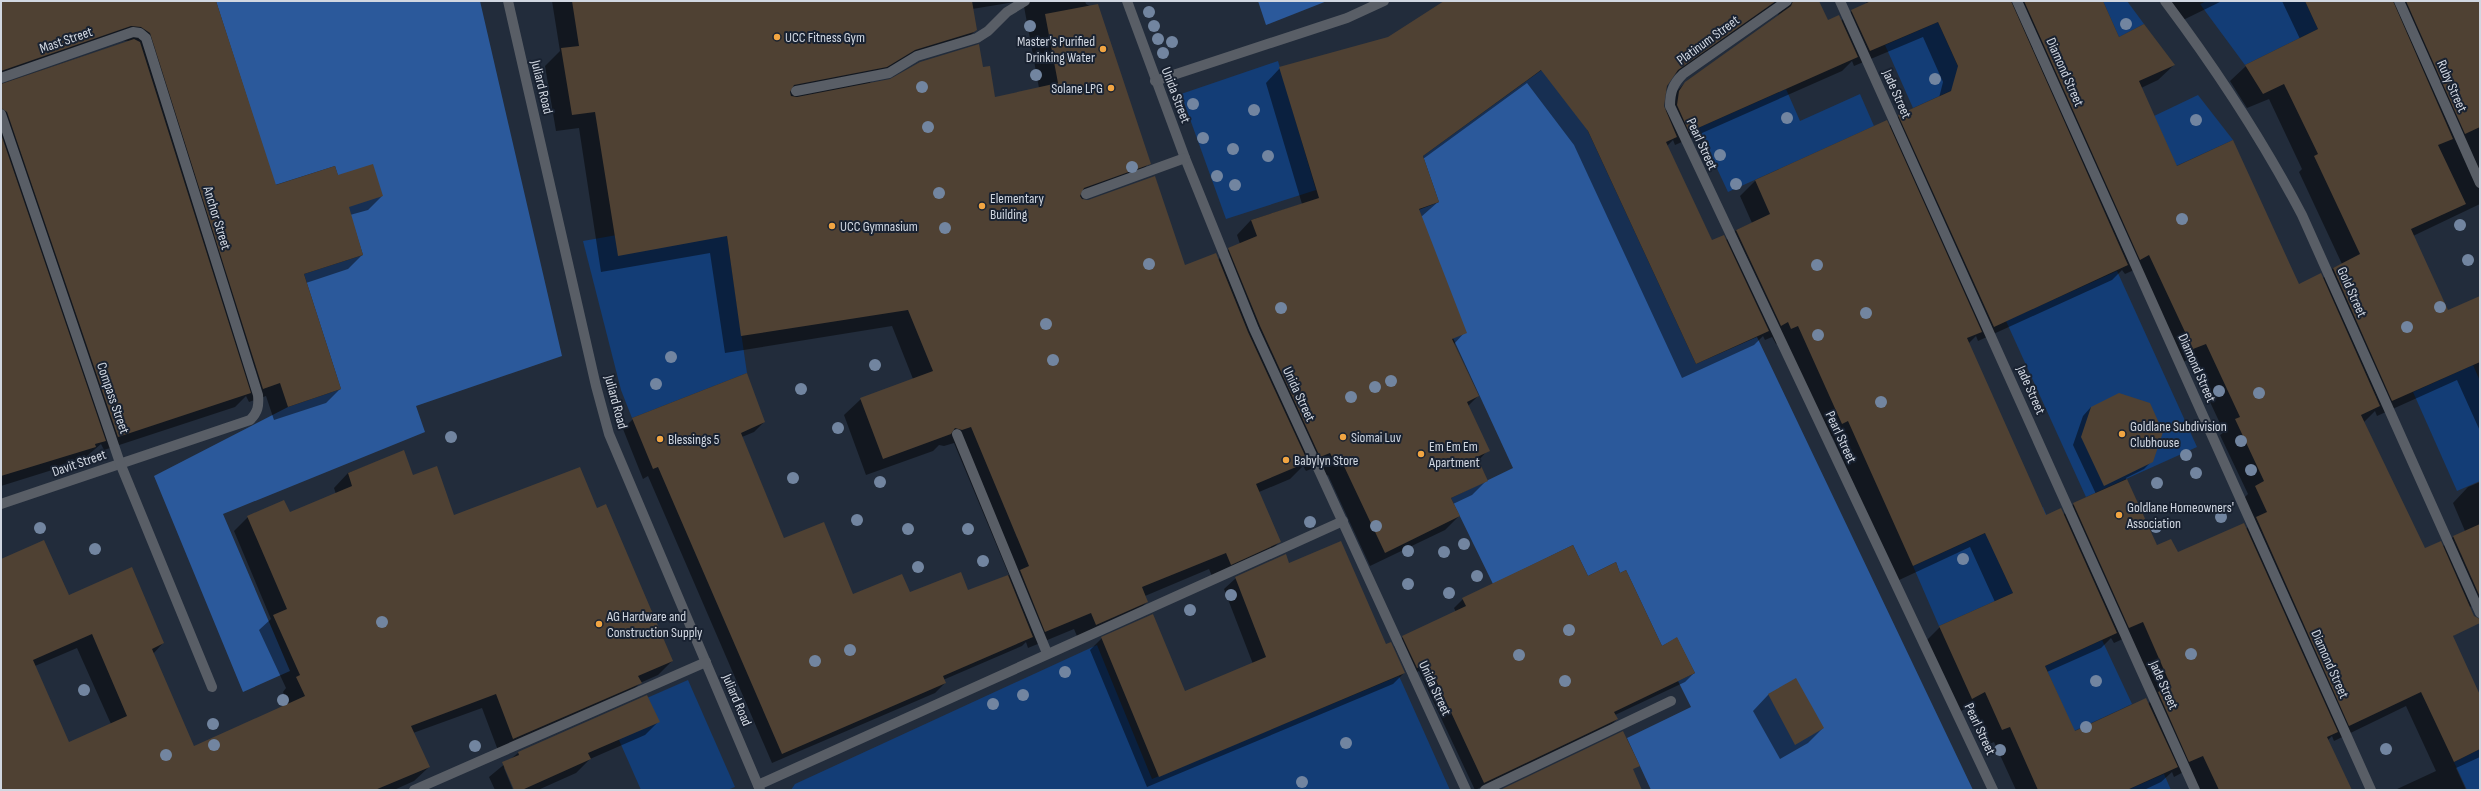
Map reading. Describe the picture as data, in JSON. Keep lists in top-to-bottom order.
{
  "streets": {
    "street": [
      "Mast Street",
      "Platinum Street",
      "Diamond Street",
      "Ruby Street",
      "Juliard Road",
      "Jade Street",
      "Unida Street",
      "Pearl Street",
      "Anchor Street",
      "Gold Street",
      "Compass Street",
      "Davit Street"
    ]
  },
  "crossings": [
    ["Mast Street", "Anchor Street"],
    ["Platinum Street", "Pearl Street"],
    ["Anchor Street", "Davit Street"],
    ["Compass Street", "Davit Street"]
  ],
  "places": [
    "UCC Fitness Gym",
    "Master's Purified Drinking Water",
    "Solane LPG",
    "Elementary Building",
    "UCC Gymnasium",
    "Goldlane Subdivision Clubhouse",
    "Siomai Luv",
    "Blessings 5",
    "Em Em Em Apartment",
    "Babylyn Store",
    "Goldlane Homeowners' Association",
    "AG Hardware and Construction Supply"
  ]
}
